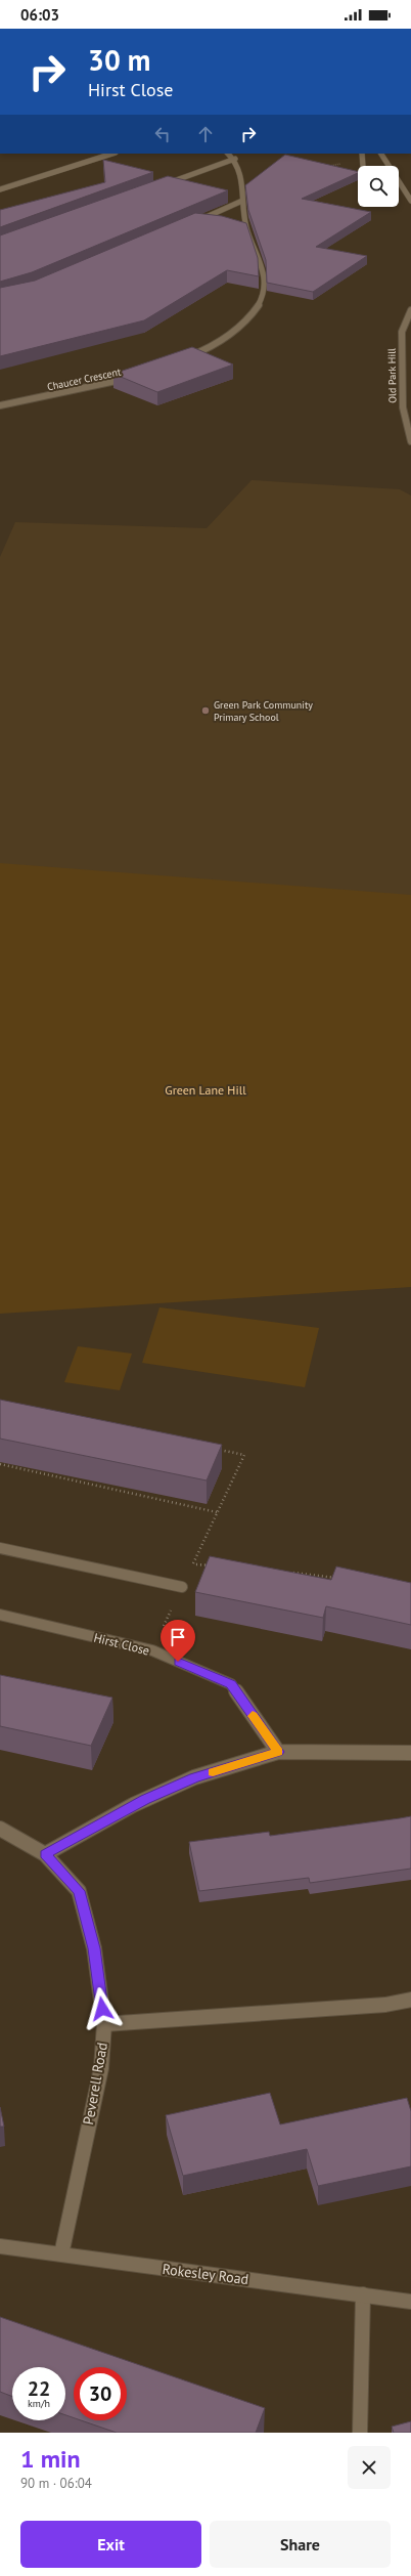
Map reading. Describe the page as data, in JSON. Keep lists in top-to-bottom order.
{
  "streets": {
    "street": [
      "Old Park Hill",
      "Chaucer Crescent",
      "Hirst Close",
      "Peverell Road",
      "Rokesley Road"
    ]
  },
  "crossings": [
    ["Peverell Road", "Rokesley Road"]
  ],
  "parks": ["Green Lane Hill"],
  "places": ["Green Park Community Primary School"],
  "page": {
    "status": "06:03",
    "turn": ["30 m", "Hirst Close"],
    "speed": "22 km/h",
    "limit": "30",
    "heading": ["1 min", "90 m · 06:04"],
    "buttons": ["Exit", "Share"]
  }
}
